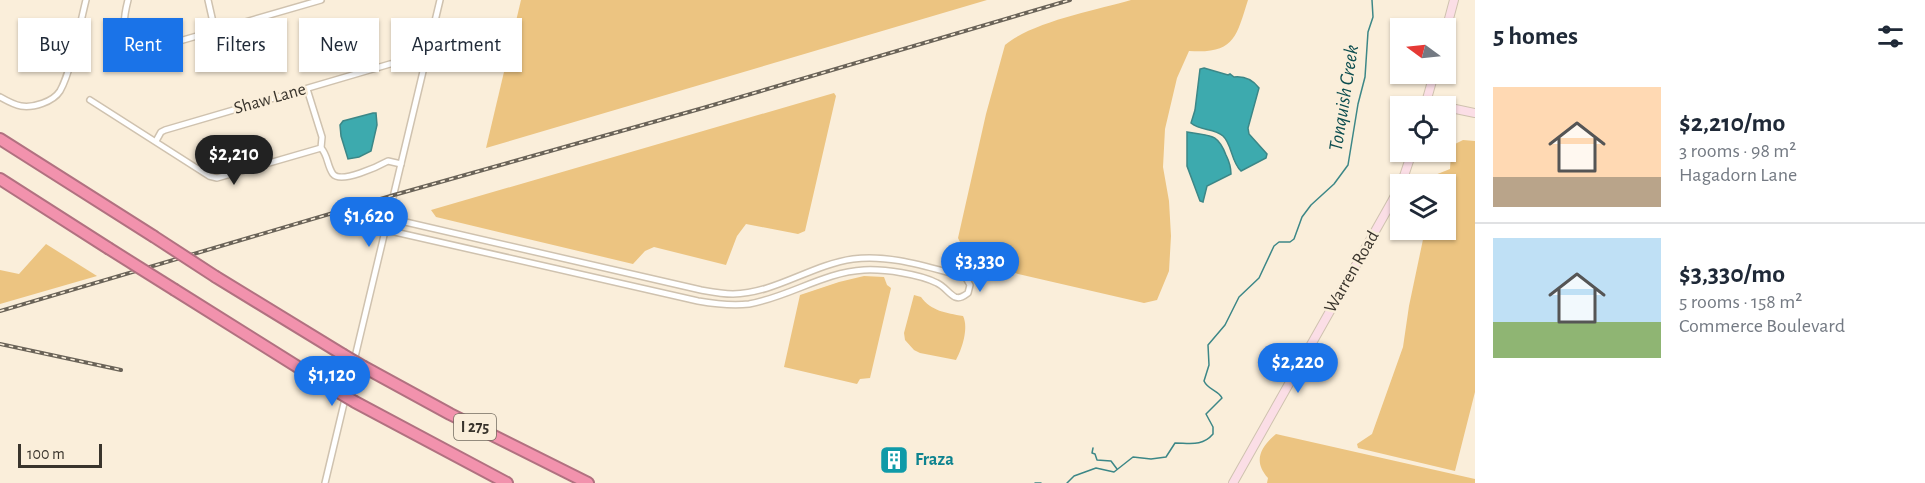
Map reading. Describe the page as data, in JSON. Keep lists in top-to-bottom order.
{
  "streets": {
    "highway": ["I 275"],
    "main road": ["Warren Road"],
    "street": ["Shaw Lane"]
  },
  "water": ["Tonquish Creek"],
  "places": {
    "building": ["Fraza"]
  },
  "scale_bar": "100 m",
  "north": "left",
  "page": {
    "heading": "5 homes",
    "chip": [
      "Buy",
      "Rent",
      "Filters",
      "New",
      "Apartment"
    ],
    "list": [
      {
        "name": "$2,210/mo",
        "note": "3 rooms · 98 m² · Hagadorn Lane"
      },
      {
        "name": "$3,330/mo",
        "note": "5 rooms · 158 m² · Commerce Boulevard"
      }
    ],
    "price": [
      "$2,210",
      "$1,620",
      "$3,330",
      "$2,220",
      "$1,120"
    ],
    "scale": "100 m"
  }
}
